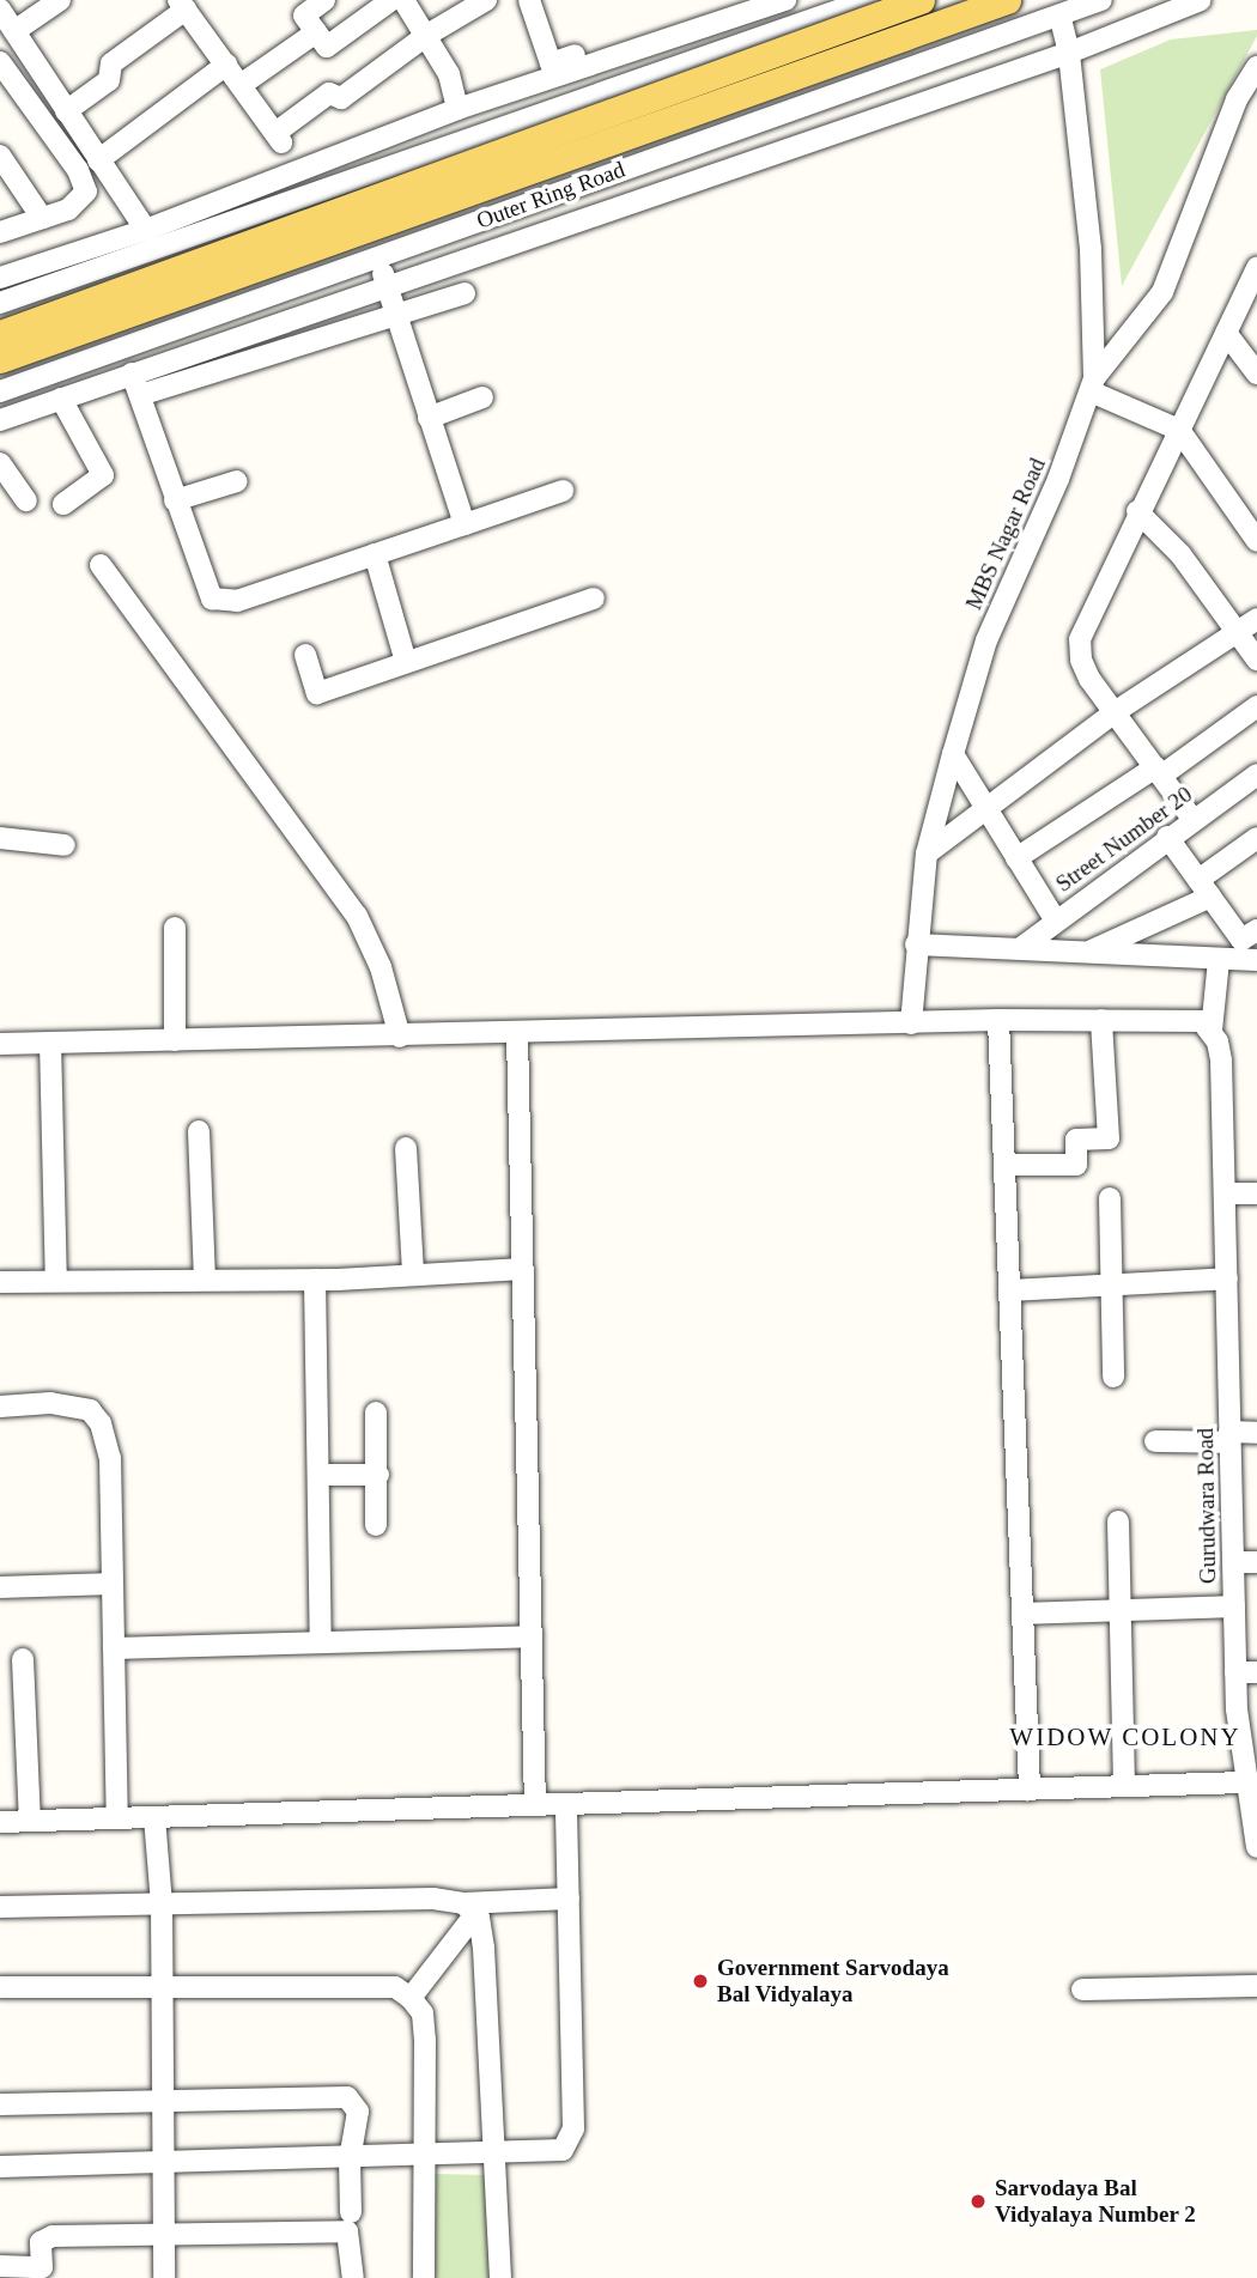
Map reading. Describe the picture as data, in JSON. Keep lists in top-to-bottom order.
{
  "streets": {
    "main road": ["Outer Ring Road"],
    "street": ["MBS Nagar Road", "Street Number 20", "Gurudwara Road"]
  },
  "crossings": [
    ["Outer Ring Road", "MBS Nagar Road"]
  ],
  "districts": ["WIDOW COLONY"],
  "places": ["Government Sarvodaya Bal Vidyalaya", "Sarvodaya Bal Vidyalaya Number 2"]
}
